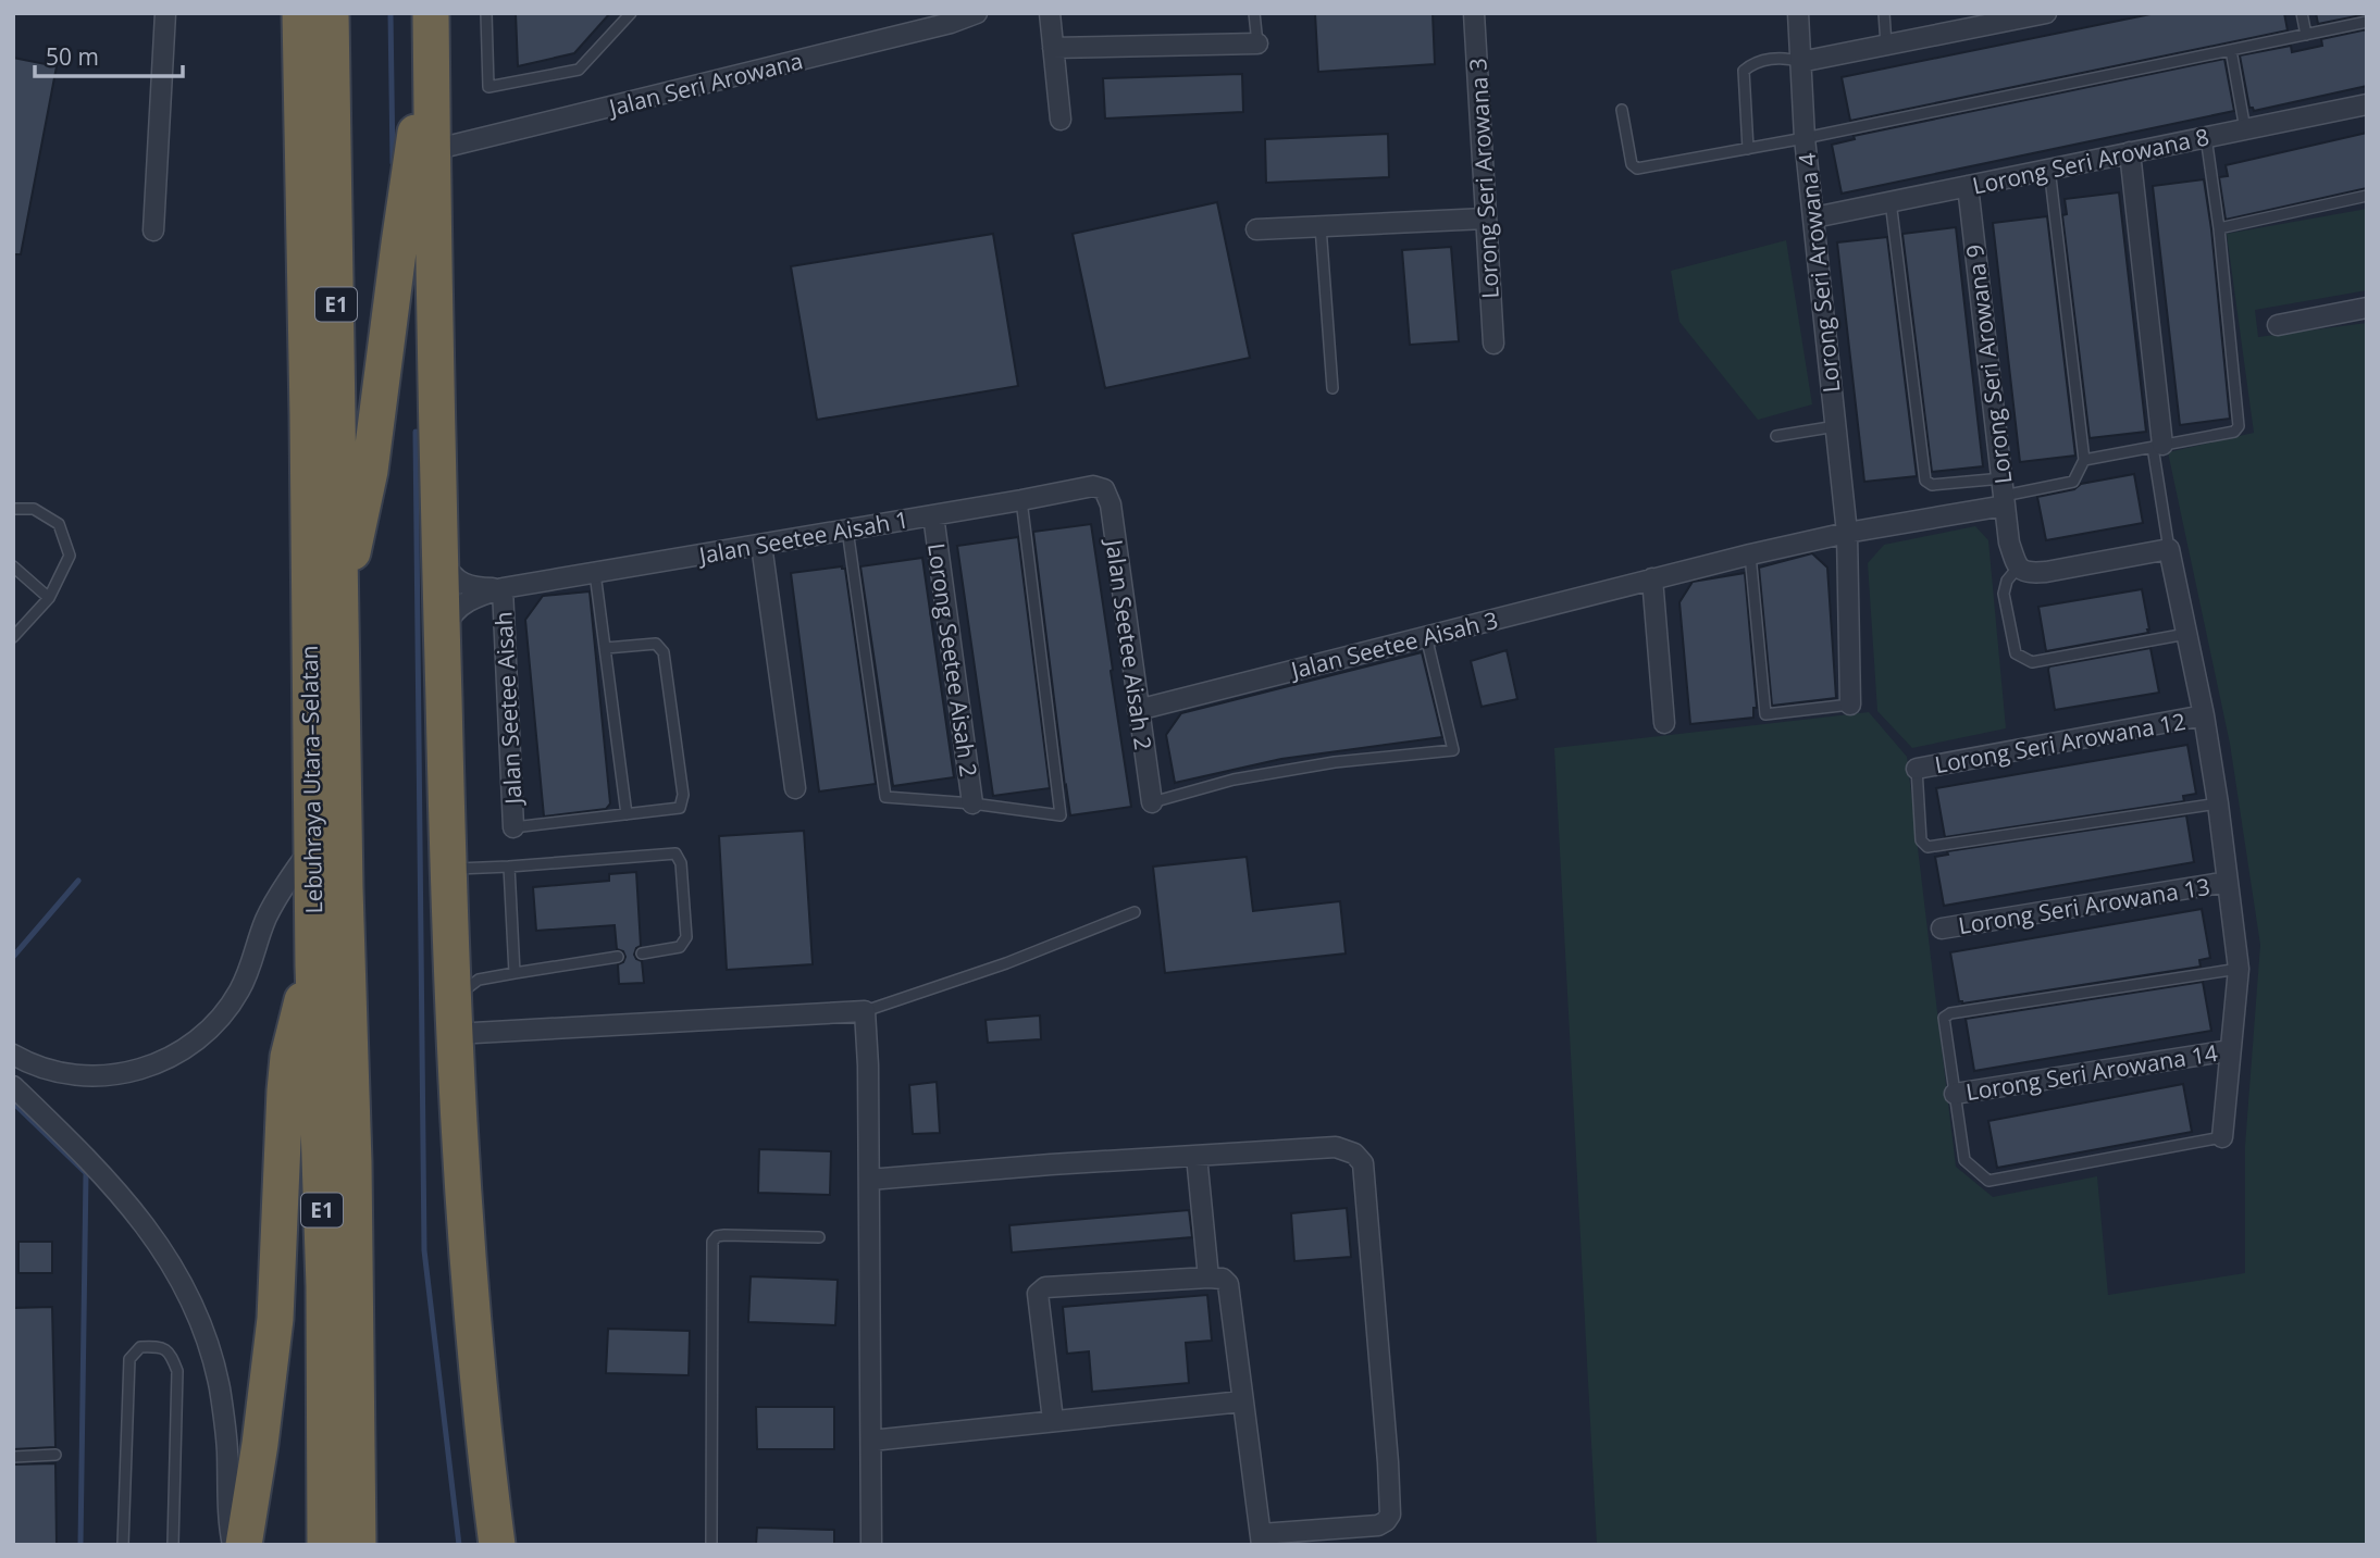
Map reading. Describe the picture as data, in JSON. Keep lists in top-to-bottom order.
{
  "streets": {
    "highway": ["E1", "Lebuhraya Utara–Selatan"],
    "street": [
      "Jalan Seri Arowana",
      "Lorong Seri Arowana 8",
      "Lorong Seri Arowana 3",
      "Lorong Seri Arowana 4",
      "Lorong Seri Arowana 9",
      "Jalan Seetee Aisah 1",
      "Jalan Seetee Aisah 2",
      "Jalan Seetee Aisah 3",
      "Lorong Seetee Aisah 2",
      "Jalan Seetee Aisah",
      "Lorong Seri Arowana 12",
      "Lorong Seri Arowana 13",
      "Lorong Seri Arowana 14"
    ]
  },
  "crossings": [
    ["Lorong Seri Arowana 8", "Lorong Seri Arowana 4"],
    ["Lorong Seri Arowana 8", "Lorong Seri Arowana 9"],
    ["Lorong Seri Arowana 4", "Jalan Seetee Aisah 3"],
    ["Lorong Seri Arowana 9", "Jalan Seetee Aisah 3"],
    ["Jalan Seetee Aisah 1", "Jalan Seetee Aisah 2"],
    ["Jalan Seetee Aisah 1", "Lorong Seetee Aisah 2"],
    ["Jalan Seetee Aisah 1", "Jalan Seetee Aisah"],
    ["Jalan Seetee Aisah 2", "Jalan Seetee Aisah 3"]
  ],
  "scale_bar": "50 m"
}
